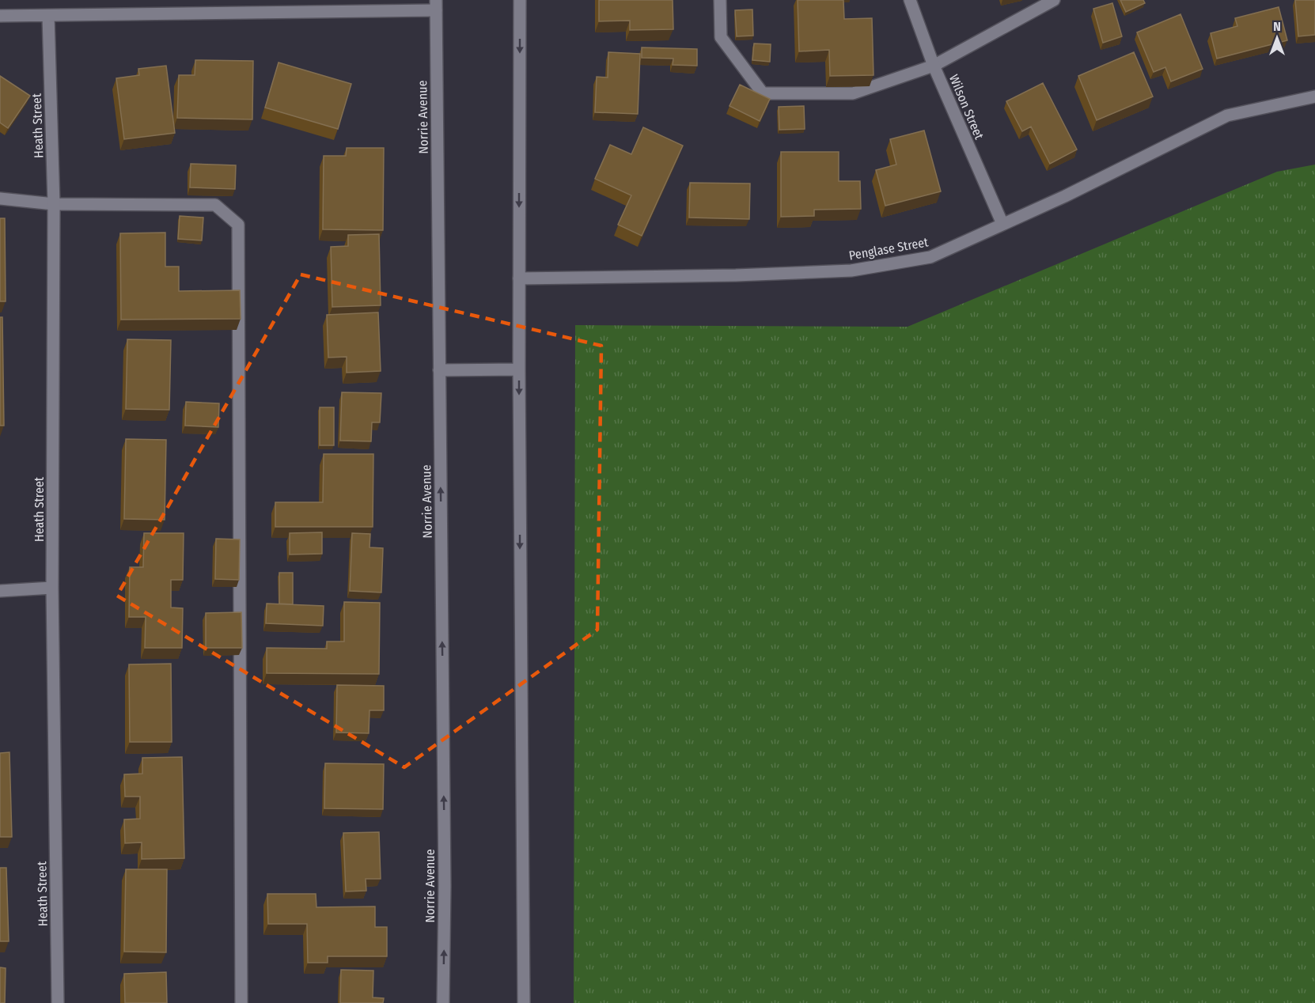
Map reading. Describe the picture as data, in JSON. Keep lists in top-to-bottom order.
{
  "streets": {
    "street": [
      "Wilson Street",
      "Norrie Avenue",
      "Heath Street",
      "Penglase Street"
    ]
  },
  "crossings": [
    ["Wilson Street", "Penglase Street"]
  ],
  "north": "top"
}
